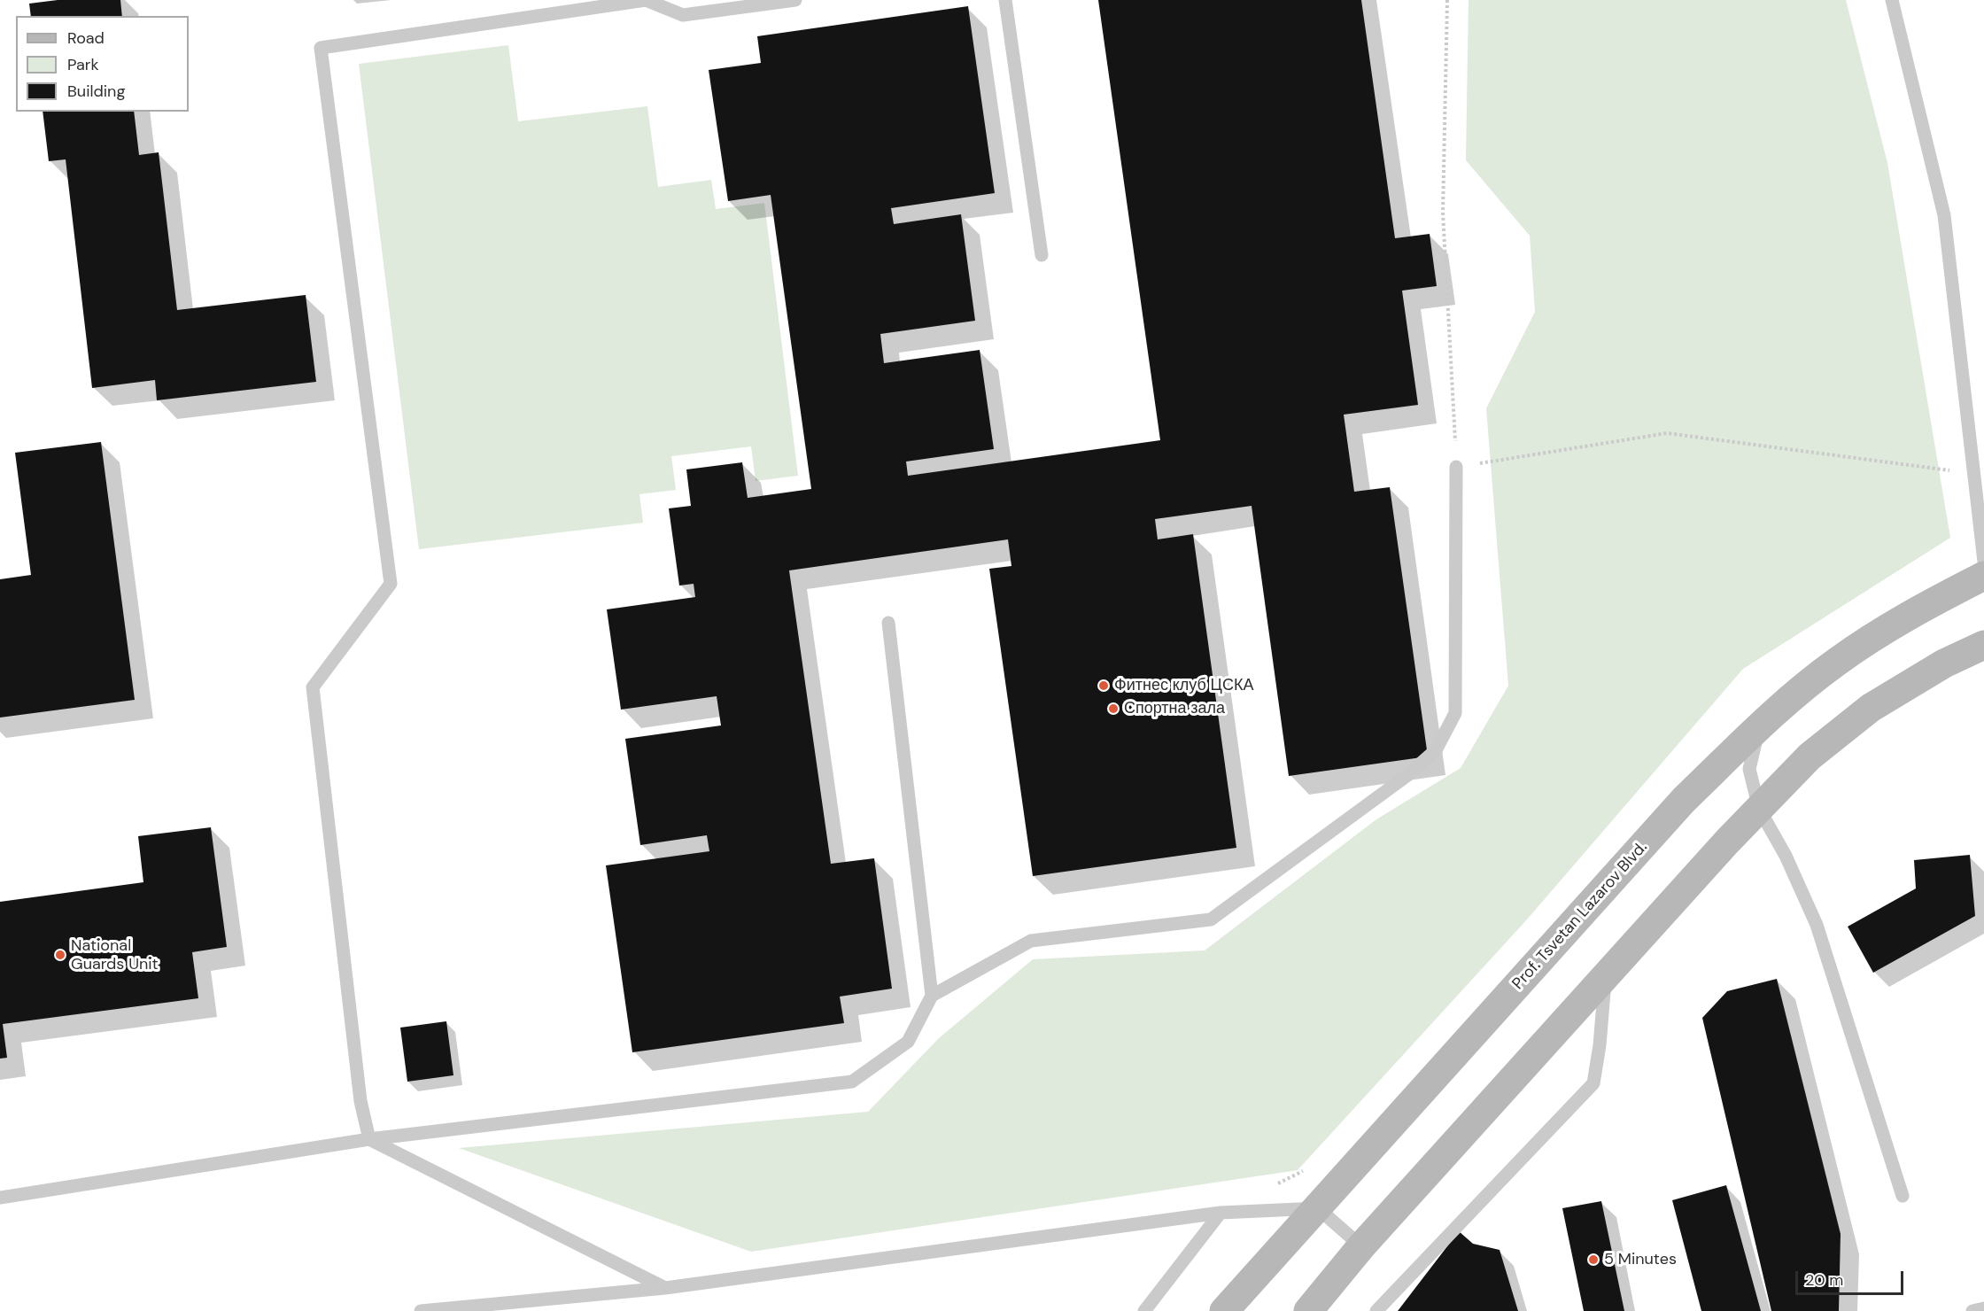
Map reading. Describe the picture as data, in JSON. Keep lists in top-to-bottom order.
{
  "streets": {
    "main road": ["Prof. Tsvetan Lazarov Blvd."]
  },
  "places": [
    "Фитнес клуб ЦСКА",
    "Спортна зала",
    "National Guards Unit",
    "5 Minutes"
  ],
  "legend": ["Road", "Park", "Building"],
  "scale_bar": "20 m"
}
